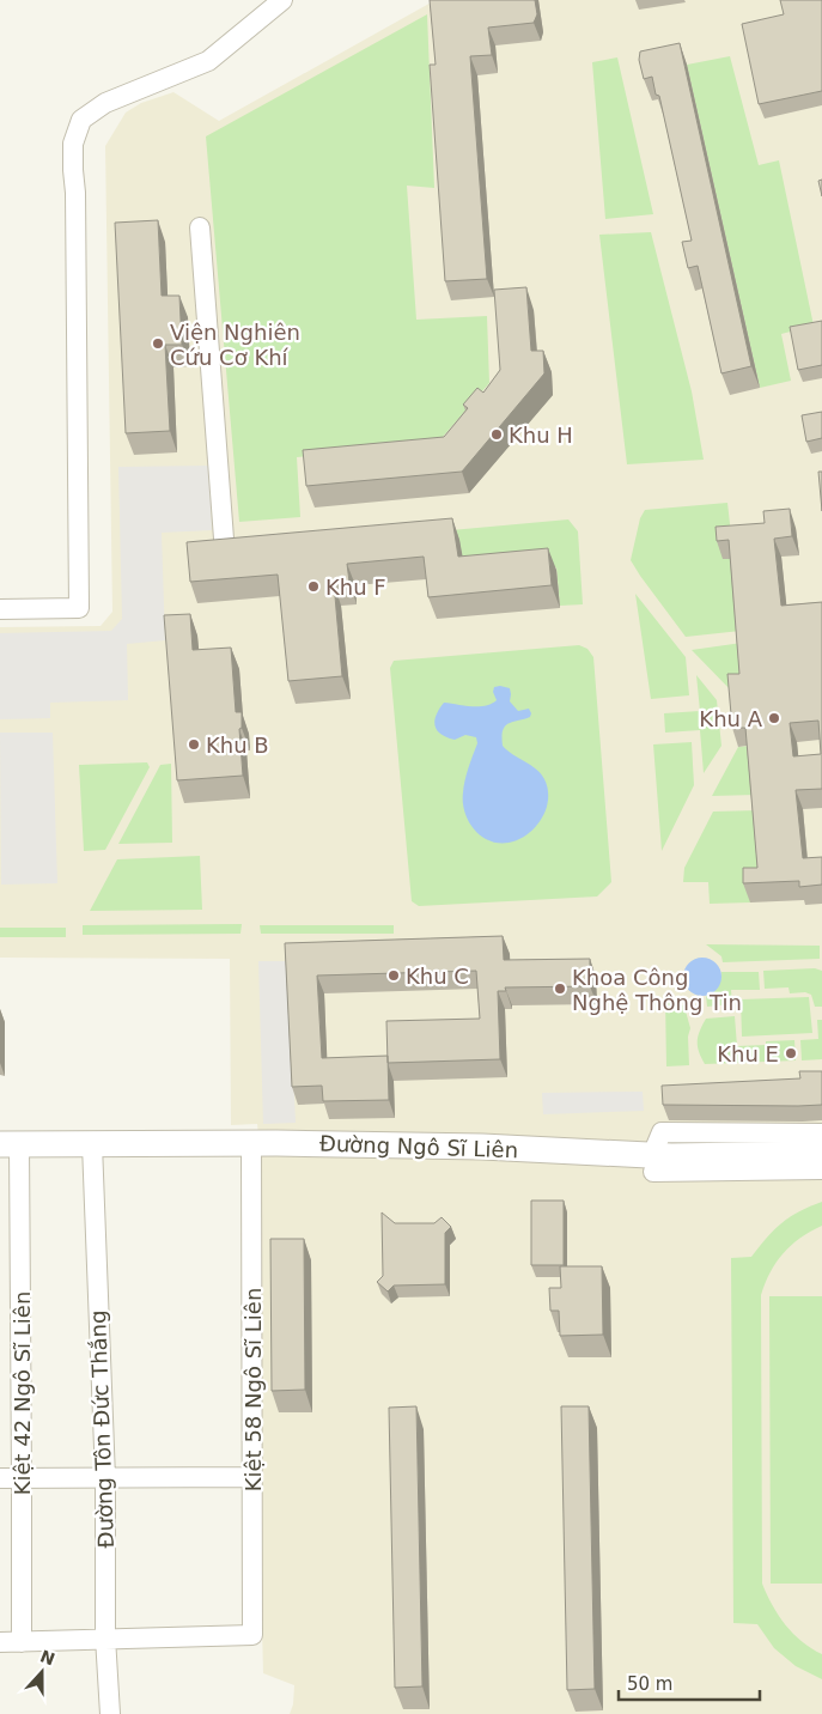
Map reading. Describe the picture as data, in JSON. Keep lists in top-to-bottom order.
{
  "streets": {
    "street": [
      "Đường Ngô Sĩ Liên",
      "Kiệt 58 Ngô Sĩ Liên",
      "Kiệt 42 Ngô Sĩ Liên",
      "Đường Tôn Đức Thắng"
    ]
  },
  "crossings": [
    ["Đường Ngô Sĩ Liên", "Kiệt 58 Ngô Sĩ Liên"],
    ["Đường Ngô Sĩ Liên", "Kiệt 42 Ngô Sĩ Liên"],
    ["Đường Ngô Sĩ Liên", "Đường Tôn Đức Thắng"],
    ["Kiệt 58 Ngô Sĩ Liên", "Đường Tôn Đức Thắng"]
  ],
  "places": [
    "Viện Nghiên Cứu Cơ Khí",
    "Khu H",
    "Khu F",
    "Khu A",
    "Khu B",
    "Khu C",
    "Khoa Công Nghệ Thông Tin",
    "Khu E"
  ],
  "scale_bar": "50 m",
  "north": "top"
}
